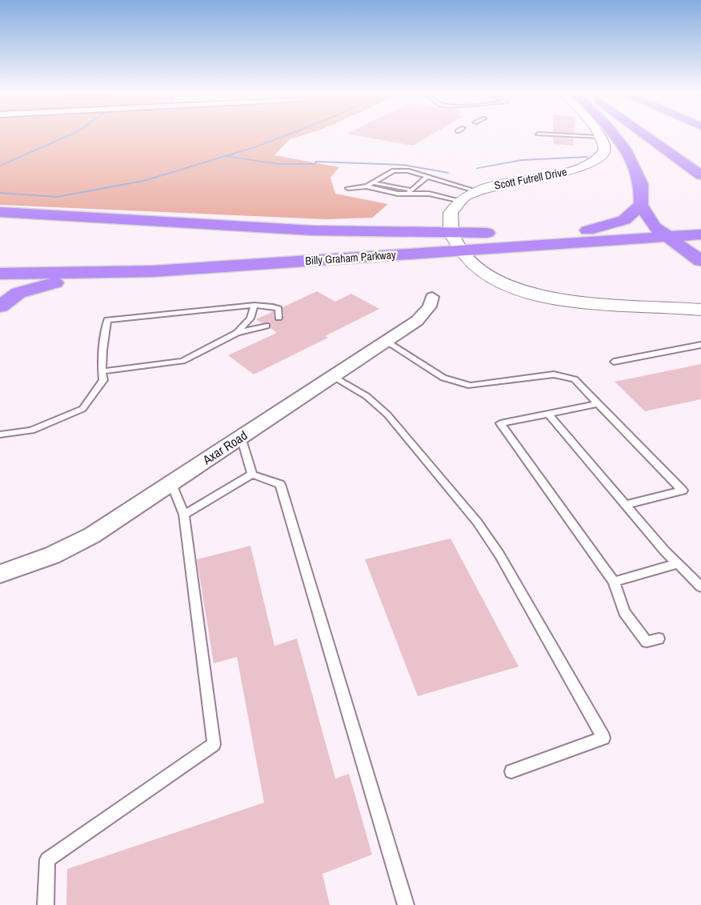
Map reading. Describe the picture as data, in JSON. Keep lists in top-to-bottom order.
{
  "streets": {
    "highway": ["Billy Graham Parkway"],
    "street": ["Scott Futrell Drive", "Axar Road"]
  }
}
